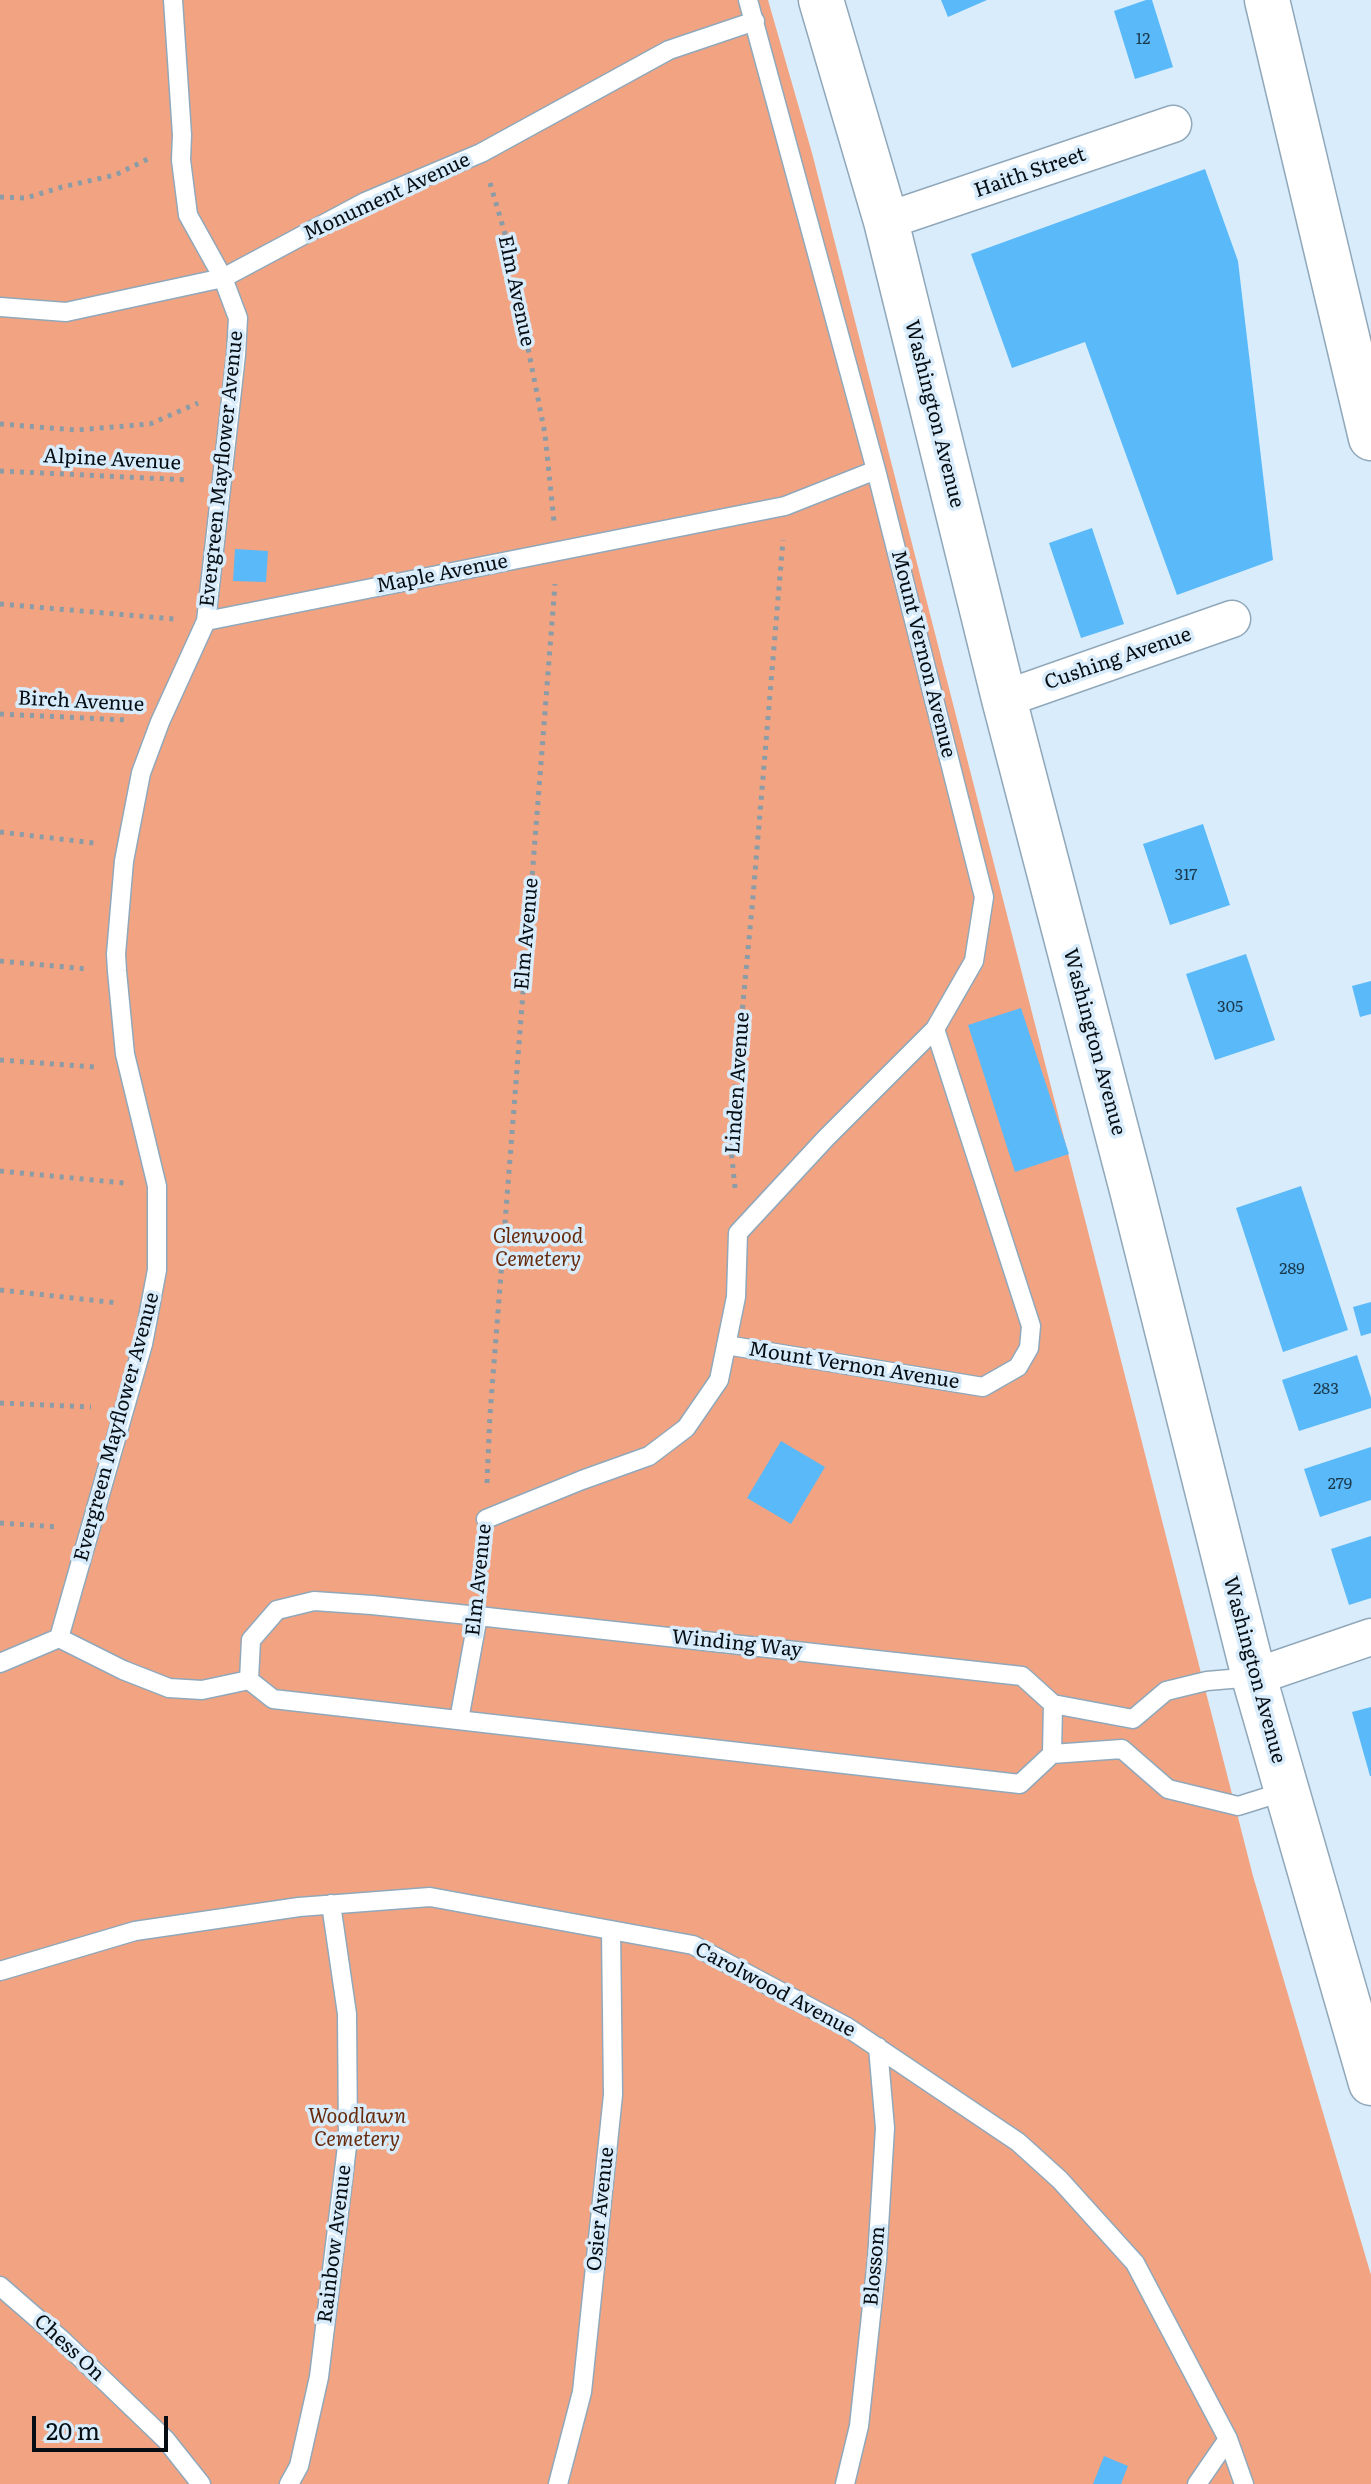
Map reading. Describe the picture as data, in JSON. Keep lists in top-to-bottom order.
{
  "streets": {
    "main road": ["Washington Avenue"],
    "street": ["Haith Street", "Cushing Avenue"],
    "lane": [
      "Monument Avenue",
      "Elm Avenue",
      "Evergreen Mayflower Avenue",
      "Maple Avenue",
      "Mount Vernon Avenue",
      "Winding Way",
      "Carolwood Avenue",
      "Osier Avenue",
      "Rainbow Avenue",
      "Blossom",
      "Chess On"
    ],
    "path": ["Alpine Avenue", "Birch Avenue", "Linden Avenue"]
  },
  "crossings": [
    ["Haith Street", "Washington Avenue"],
    ["Monument Avenue", "Elm Avenue"],
    ["Monument Avenue", "Evergreen Mayflower Avenue"],
    ["Monument Avenue", "Mount Vernon Avenue"],
    ["Elm Avenue", "Maple Avenue"],
    ["Elm Avenue", "Winding Way"],
    ["Washington Avenue", "Cushing Avenue"],
    ["Alpine Avenue", "Evergreen Mayflower Avenue"],
    ["Evergreen Mayflower Avenue", "Maple Avenue"],
    ["Evergreen Mayflower Avenue", "Birch Avenue"],
    ["Maple Avenue", "Mount Vernon Avenue"],
    ["Maple Avenue", "Linden Avenue"],
    ["Mount Vernon Avenue", "Linden Avenue"],
    ["Carolwood Avenue", "Osier Avenue"],
    ["Carolwood Avenue", "Rainbow Avenue"],
    ["Carolwood Avenue", "Blossom"]
  ],
  "parks": ["Glenwood Cemetery", "Woodlawn Cemetery"],
  "house_numbers": [
    "12",
    "317",
    "305",
    "289",
    "283",
    "279"
  ],
  "scale_bar": "20 m"
}
